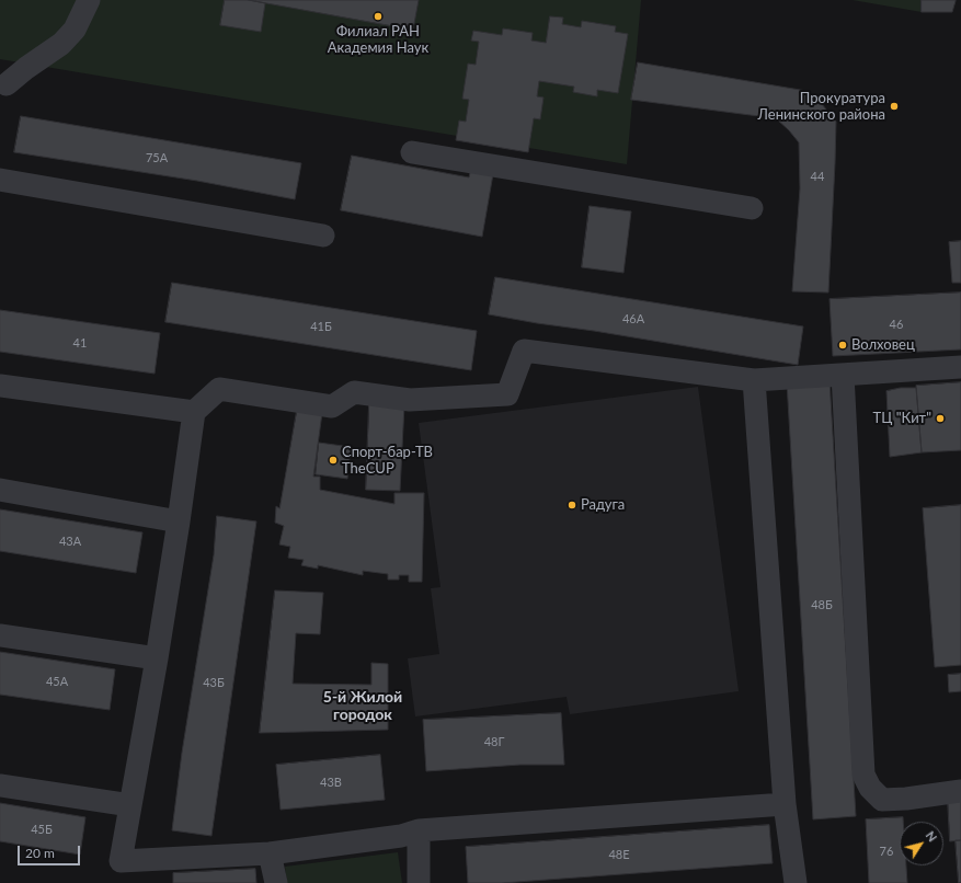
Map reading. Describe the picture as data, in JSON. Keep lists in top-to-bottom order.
{
  "districts": ["5-й Жилой городок"],
  "places": [
    "Филиал РАН Академия Наук",
    "Прокуратура Ленинского района",
    "Волховец",
    "ТЦ \"Кит\"",
    "Спорт-бар-ТВ TheCUP",
    "Радуга"
  ],
  "house_numbers": [
    "75А",
    "44",
    "46А",
    "46",
    "41Б",
    "41",
    "43А",
    "48Б",
    "45А",
    "43Б",
    "48Г",
    "43В",
    "45Б",
    "76",
    "48Е"
  ],
  "scale_bar": "20 m",
  "north": "top right"
}
